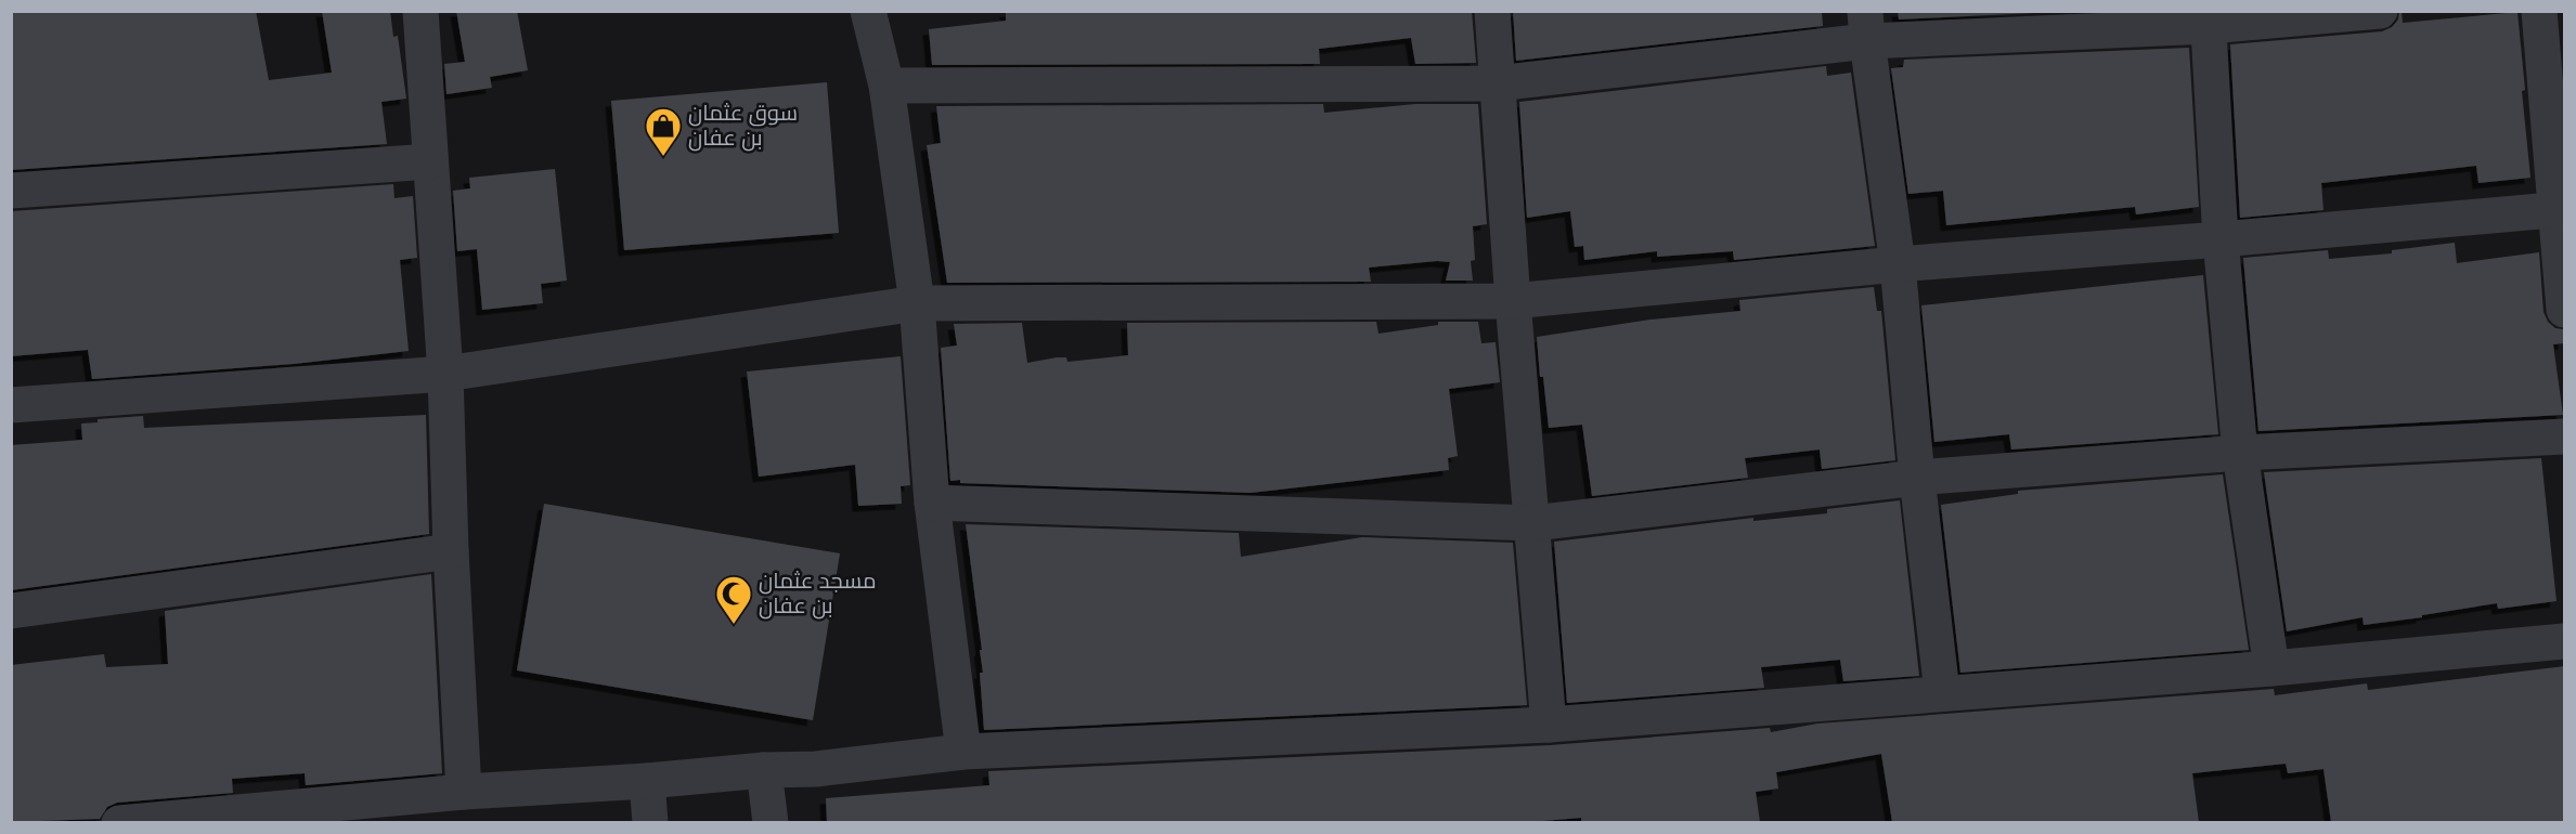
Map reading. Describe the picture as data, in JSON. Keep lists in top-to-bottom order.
{
  "places": {
    "shop": ["سوق عثمان بن عفان"],
    "mosque": ["مسجد عثمان بن عفان"]
  }
}
